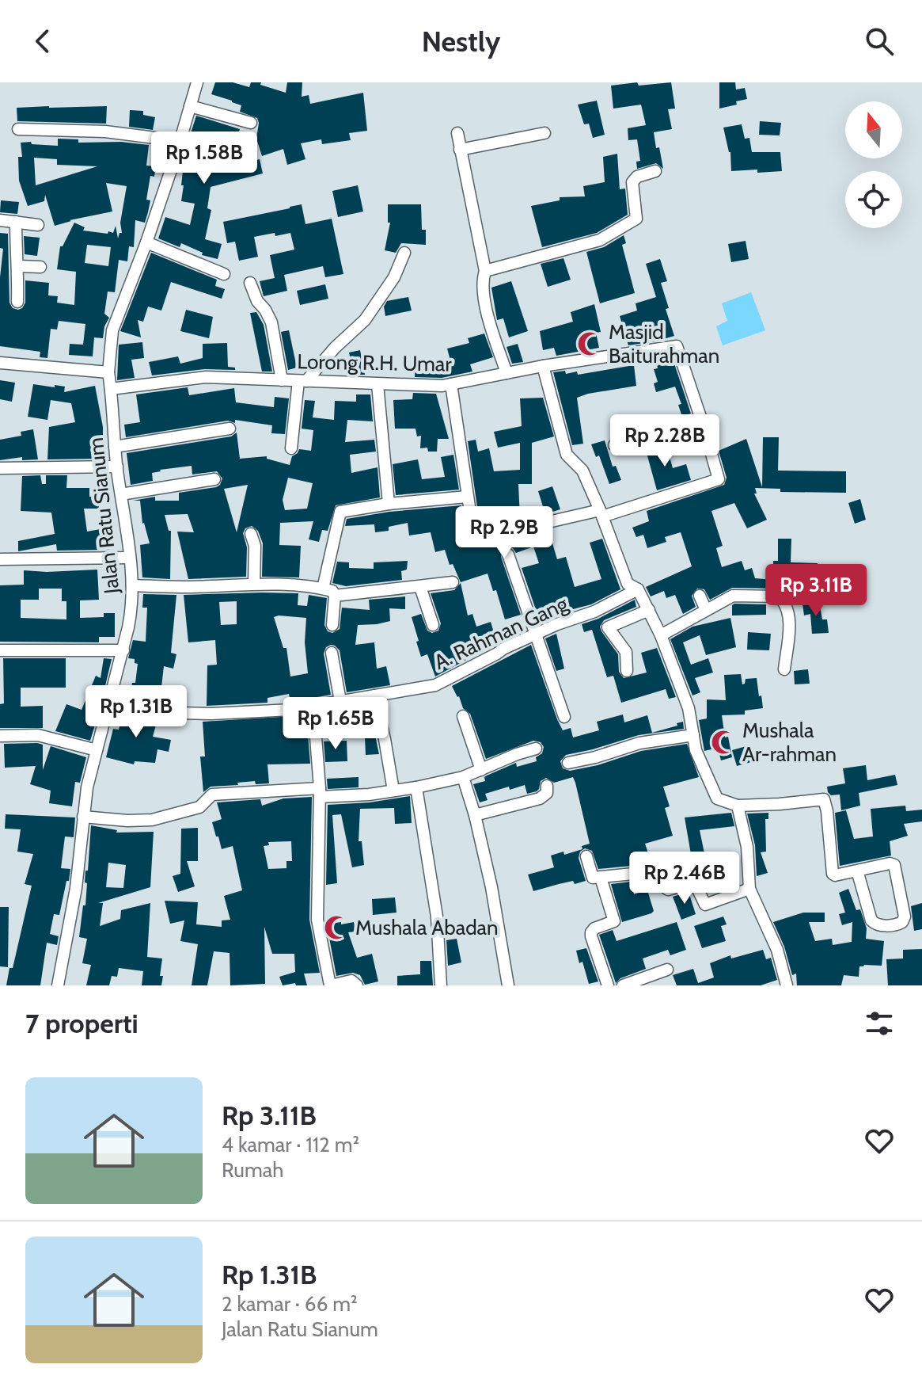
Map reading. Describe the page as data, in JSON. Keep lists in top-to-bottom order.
{
  "streets": {
    "street": ["Lorong R.H. Umar", "Jalan Ratu Sianum", "A. Rahman Gang"]
  },
  "crossings": [
    ["Lorong R.H. Umar", "Jalan Ratu Sianum"],
    ["Jalan Ratu Sianum", "A. Rahman Gang"]
  ],
  "places": {
    "mosque": ["Masjid Baiturahman", "Mushala Ar-rahman", "Mushala Abadan"]
  },
  "north": "top",
  "page": {
    "header": "Nestly",
    "price": [
      "Rp 1.58B",
      "Rp 2.28B",
      "Rp 2.9B",
      "Rp 3.11B",
      "Rp 1.31B",
      "Rp 1.65B",
      "Rp 2.46B"
    ],
    "heading": "7 properti",
    "list": [
      {
        "name": "Rp 3.11B",
        "note": "4 kamar · 112 m² · Rumah"
      },
      {
        "name": "Rp 1.31B",
        "note": "2 kamar · 66 m² · Jalan Ratu Sianum"
      }
    ]
  }
}
